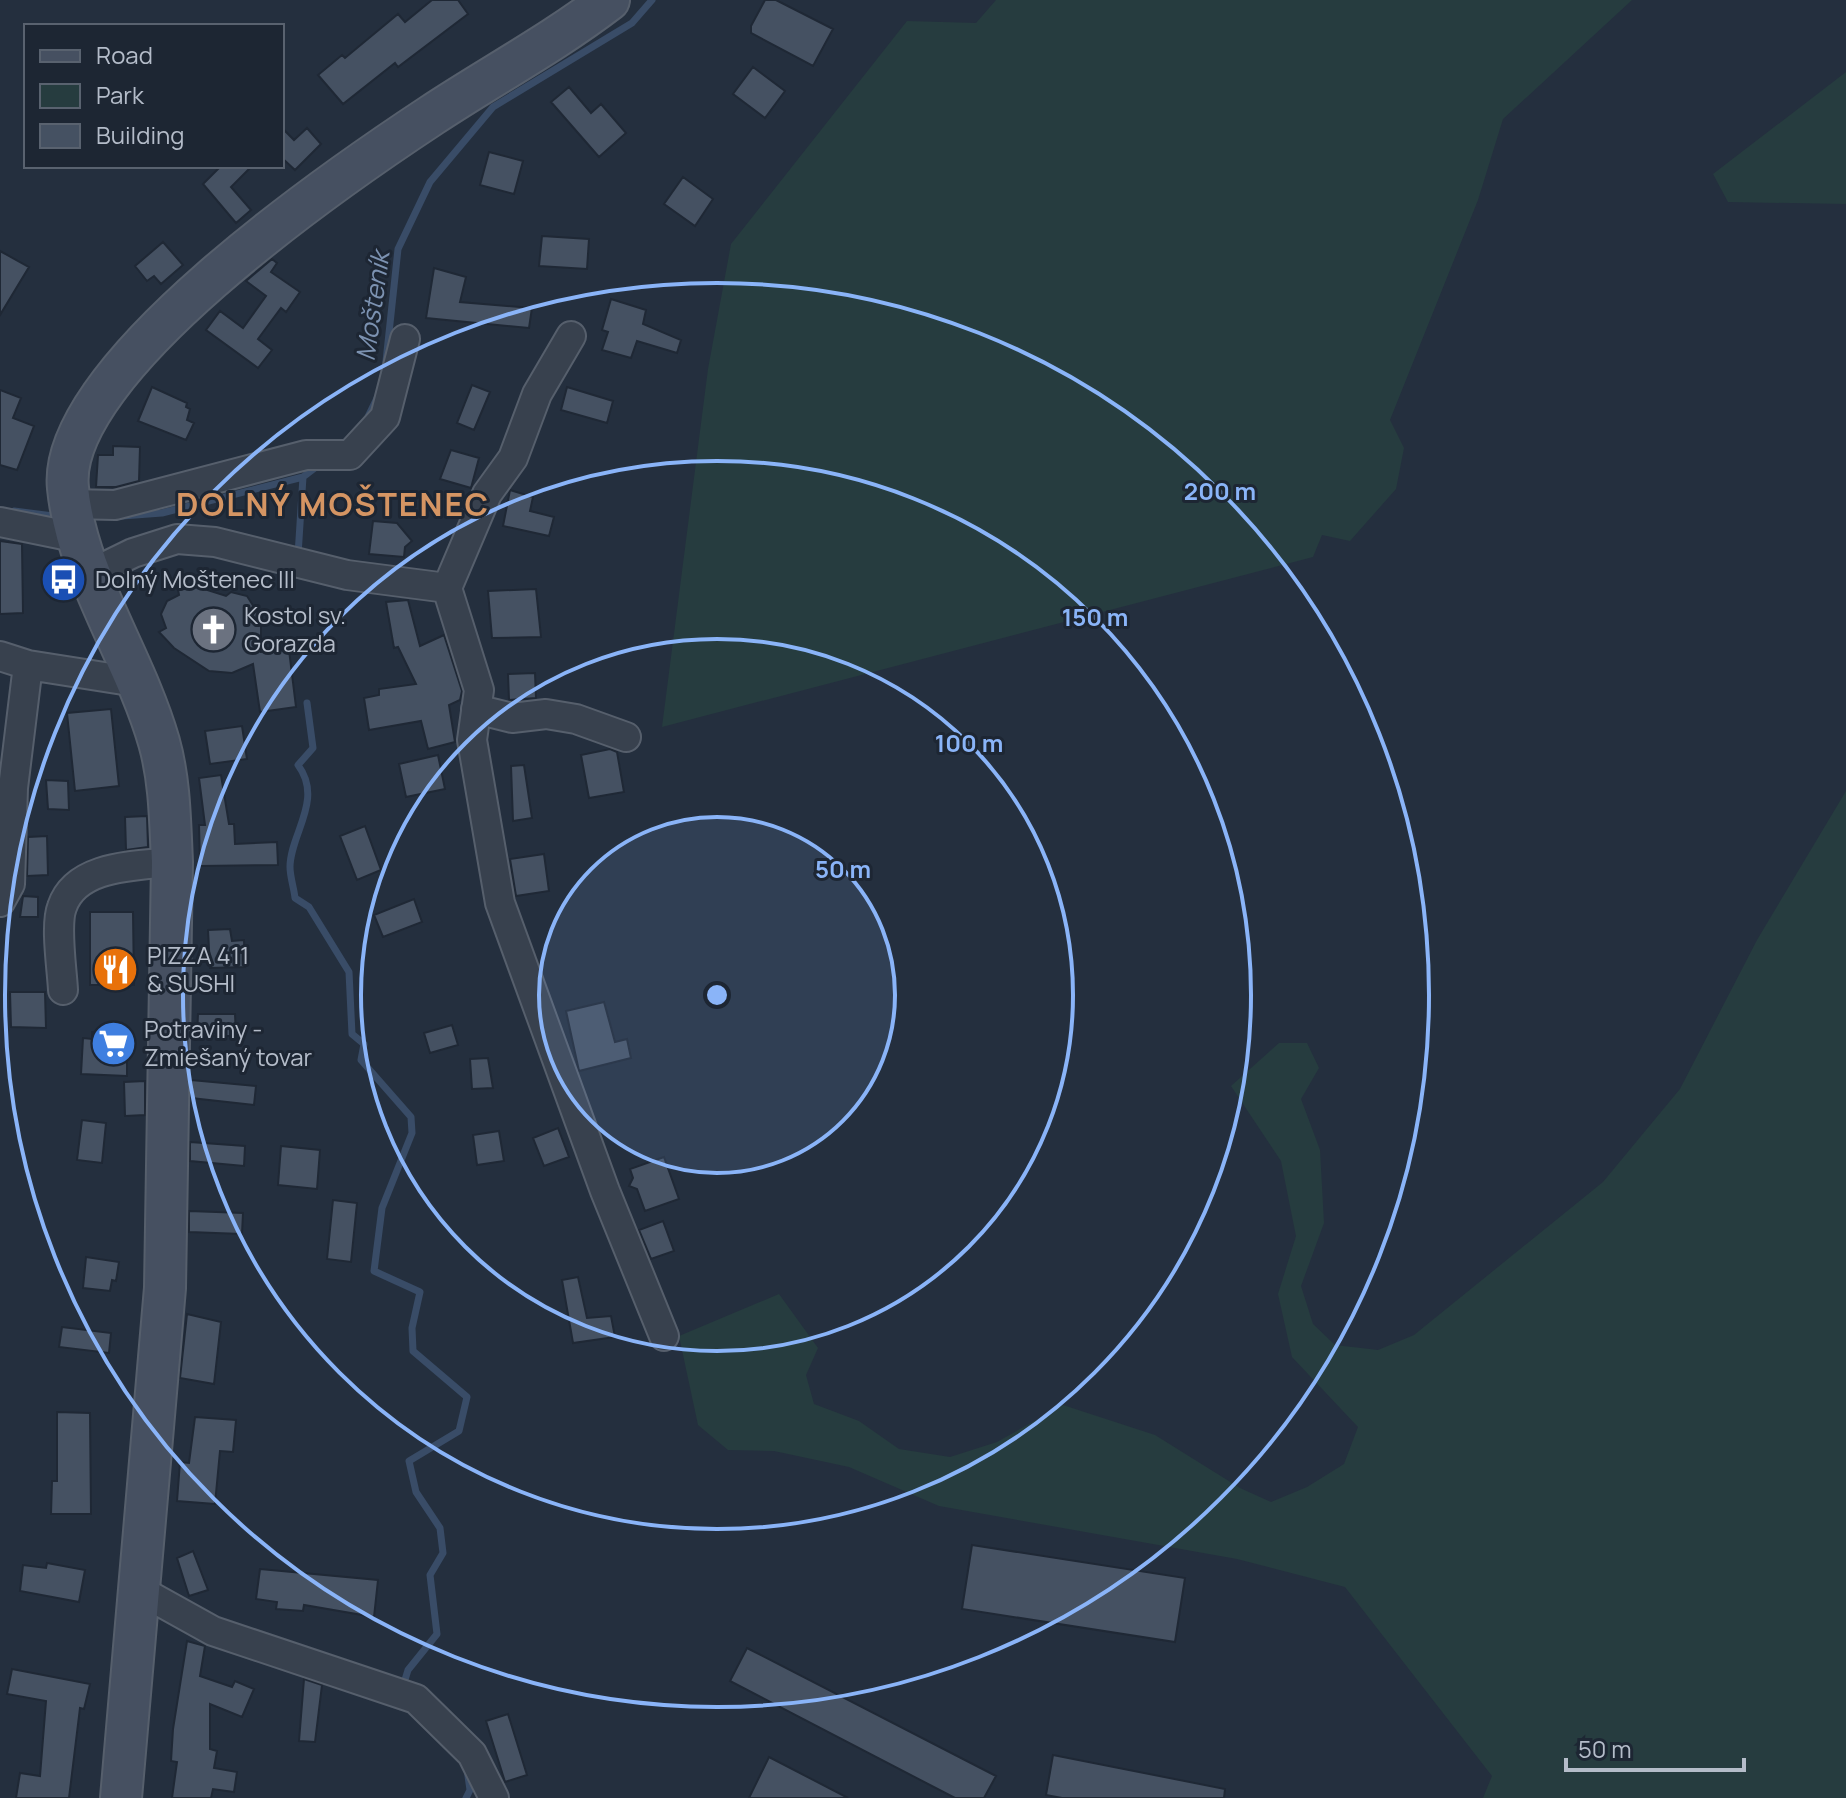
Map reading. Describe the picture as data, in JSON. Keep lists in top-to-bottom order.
{
  "districts": ["DOLNÝ MOŠTENEC"],
  "water": ["Mošteník"],
  "places": {
    "bus stop": ["Dolný Moštenec III"],
    "church": ["Kostol sv. Gorazda"],
    "restaurant": ["PIZZA 411 & SUSHI"],
    "supermarket": ["Potraviny - Zmiešaný tovar"]
  },
  "legend": ["Road", "Park", "Building"],
  "scale_bar": "50 m",
  "rings": [
    "200 m",
    "150 m",
    "100 m",
    "50 m"
  ]
}
